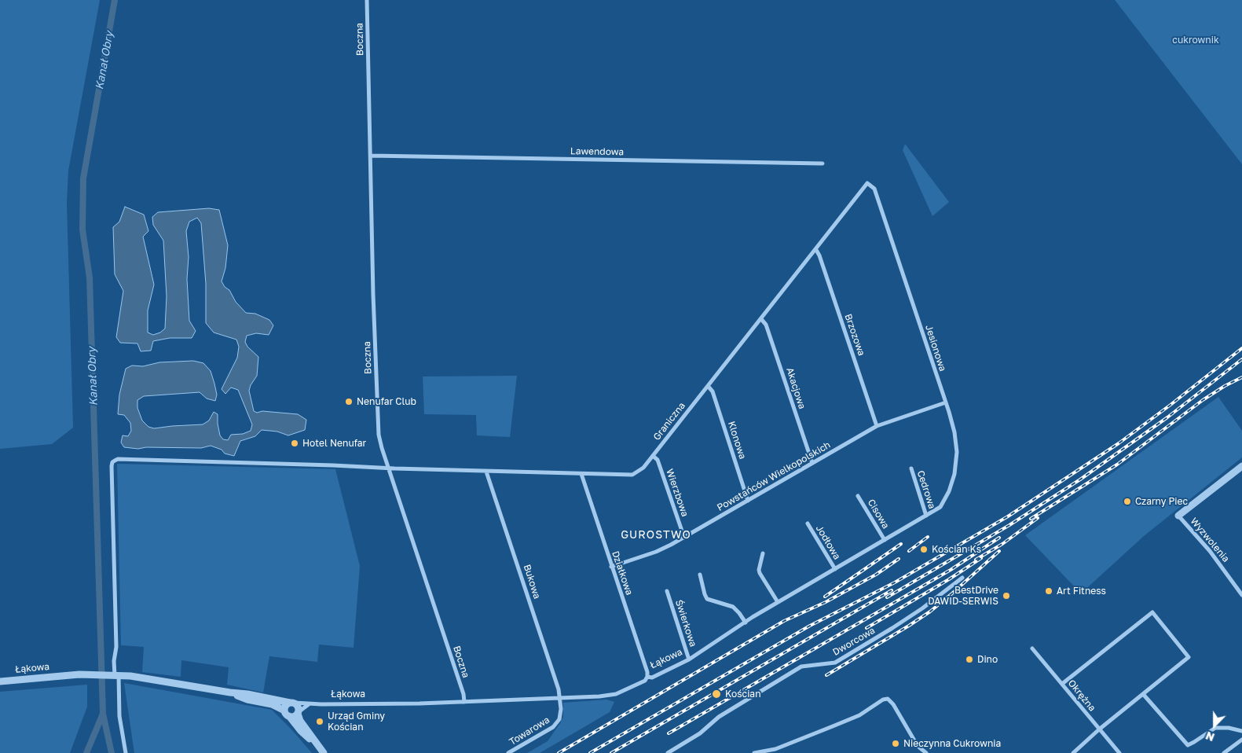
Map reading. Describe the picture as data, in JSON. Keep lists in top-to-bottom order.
{
  "streets": {
    "street": [
      "Boczna",
      "Lawendowa",
      "Brzozowa",
      "Jesionowa",
      "Akacjowa",
      "Graniczna",
      "Klonowa",
      "Powstańców Wielkopolskich",
      "Cedrowa",
      "Wierzbowa",
      "Cisowa",
      "Wyzwolenia",
      "Jodłowa",
      "Działkowa",
      "Bukowa",
      "Świerkowa",
      "Dworcowa",
      "Łąkowa",
      "Okrężna",
      "Towarowa"
    ]
  },
  "crossings": [
    ["Boczna", "Lawendowa"],
    ["Boczna", "Graniczna"],
    ["Boczna", "Łąkowa"],
    ["Brzozowa", "Graniczna"],
    ["Brzozowa", "Powstańców Wielkopolskich"],
    ["Jesionowa", "Graniczna"],
    ["Jesionowa", "Powstańców Wielkopolskich"],
    ["Jesionowa", "Cedrowa"],
    ["Jesionowa", "Łąkowa"],
    ["Akacjowa", "Graniczna"],
    ["Akacjowa", "Powstańców Wielkopolskich"],
    ["Graniczna", "Klonowa"],
    ["Graniczna", "Wierzbowa"],
    ["Graniczna", "Działkowa"],
    ["Graniczna", "Bukowa"],
    ["Graniczna", "Łąkowa"],
    ["Klonowa", "Powstańców Wielkopolskich"],
    ["Powstańców Wielkopolskich", "Wierzbowa"],
    ["Powstańców Wielkopolskich", "Działkowa"],
    ["Cedrowa", "Łąkowa"],
    ["Cisowa", "Łąkowa"],
    ["Jodłowa", "Łąkowa"],
    ["Działkowa", "Łąkowa"],
    ["Bukowa", "Łąkowa"],
    ["Bukowa", "Towarowa"],
    ["Świerkowa", "Łąkowa"],
    ["Łąkowa", "Towarowa"]
  ],
  "districts": ["GUROSTWO"],
  "water": ["Kanał Obry"],
  "parks": ["cukrownik"],
  "places": [
    "Nenufar Club",
    "Hotel Nenufar",
    "Czarny Piec",
    "Kościan Ks",
    "Art Fitness",
    "BestDrive DAWID-SERWIS",
    "Dino",
    "Kościan",
    "Urząd Gminy Kościan",
    "Nieczynna Cukrownia"
  ],
  "north": "bottom"
}
